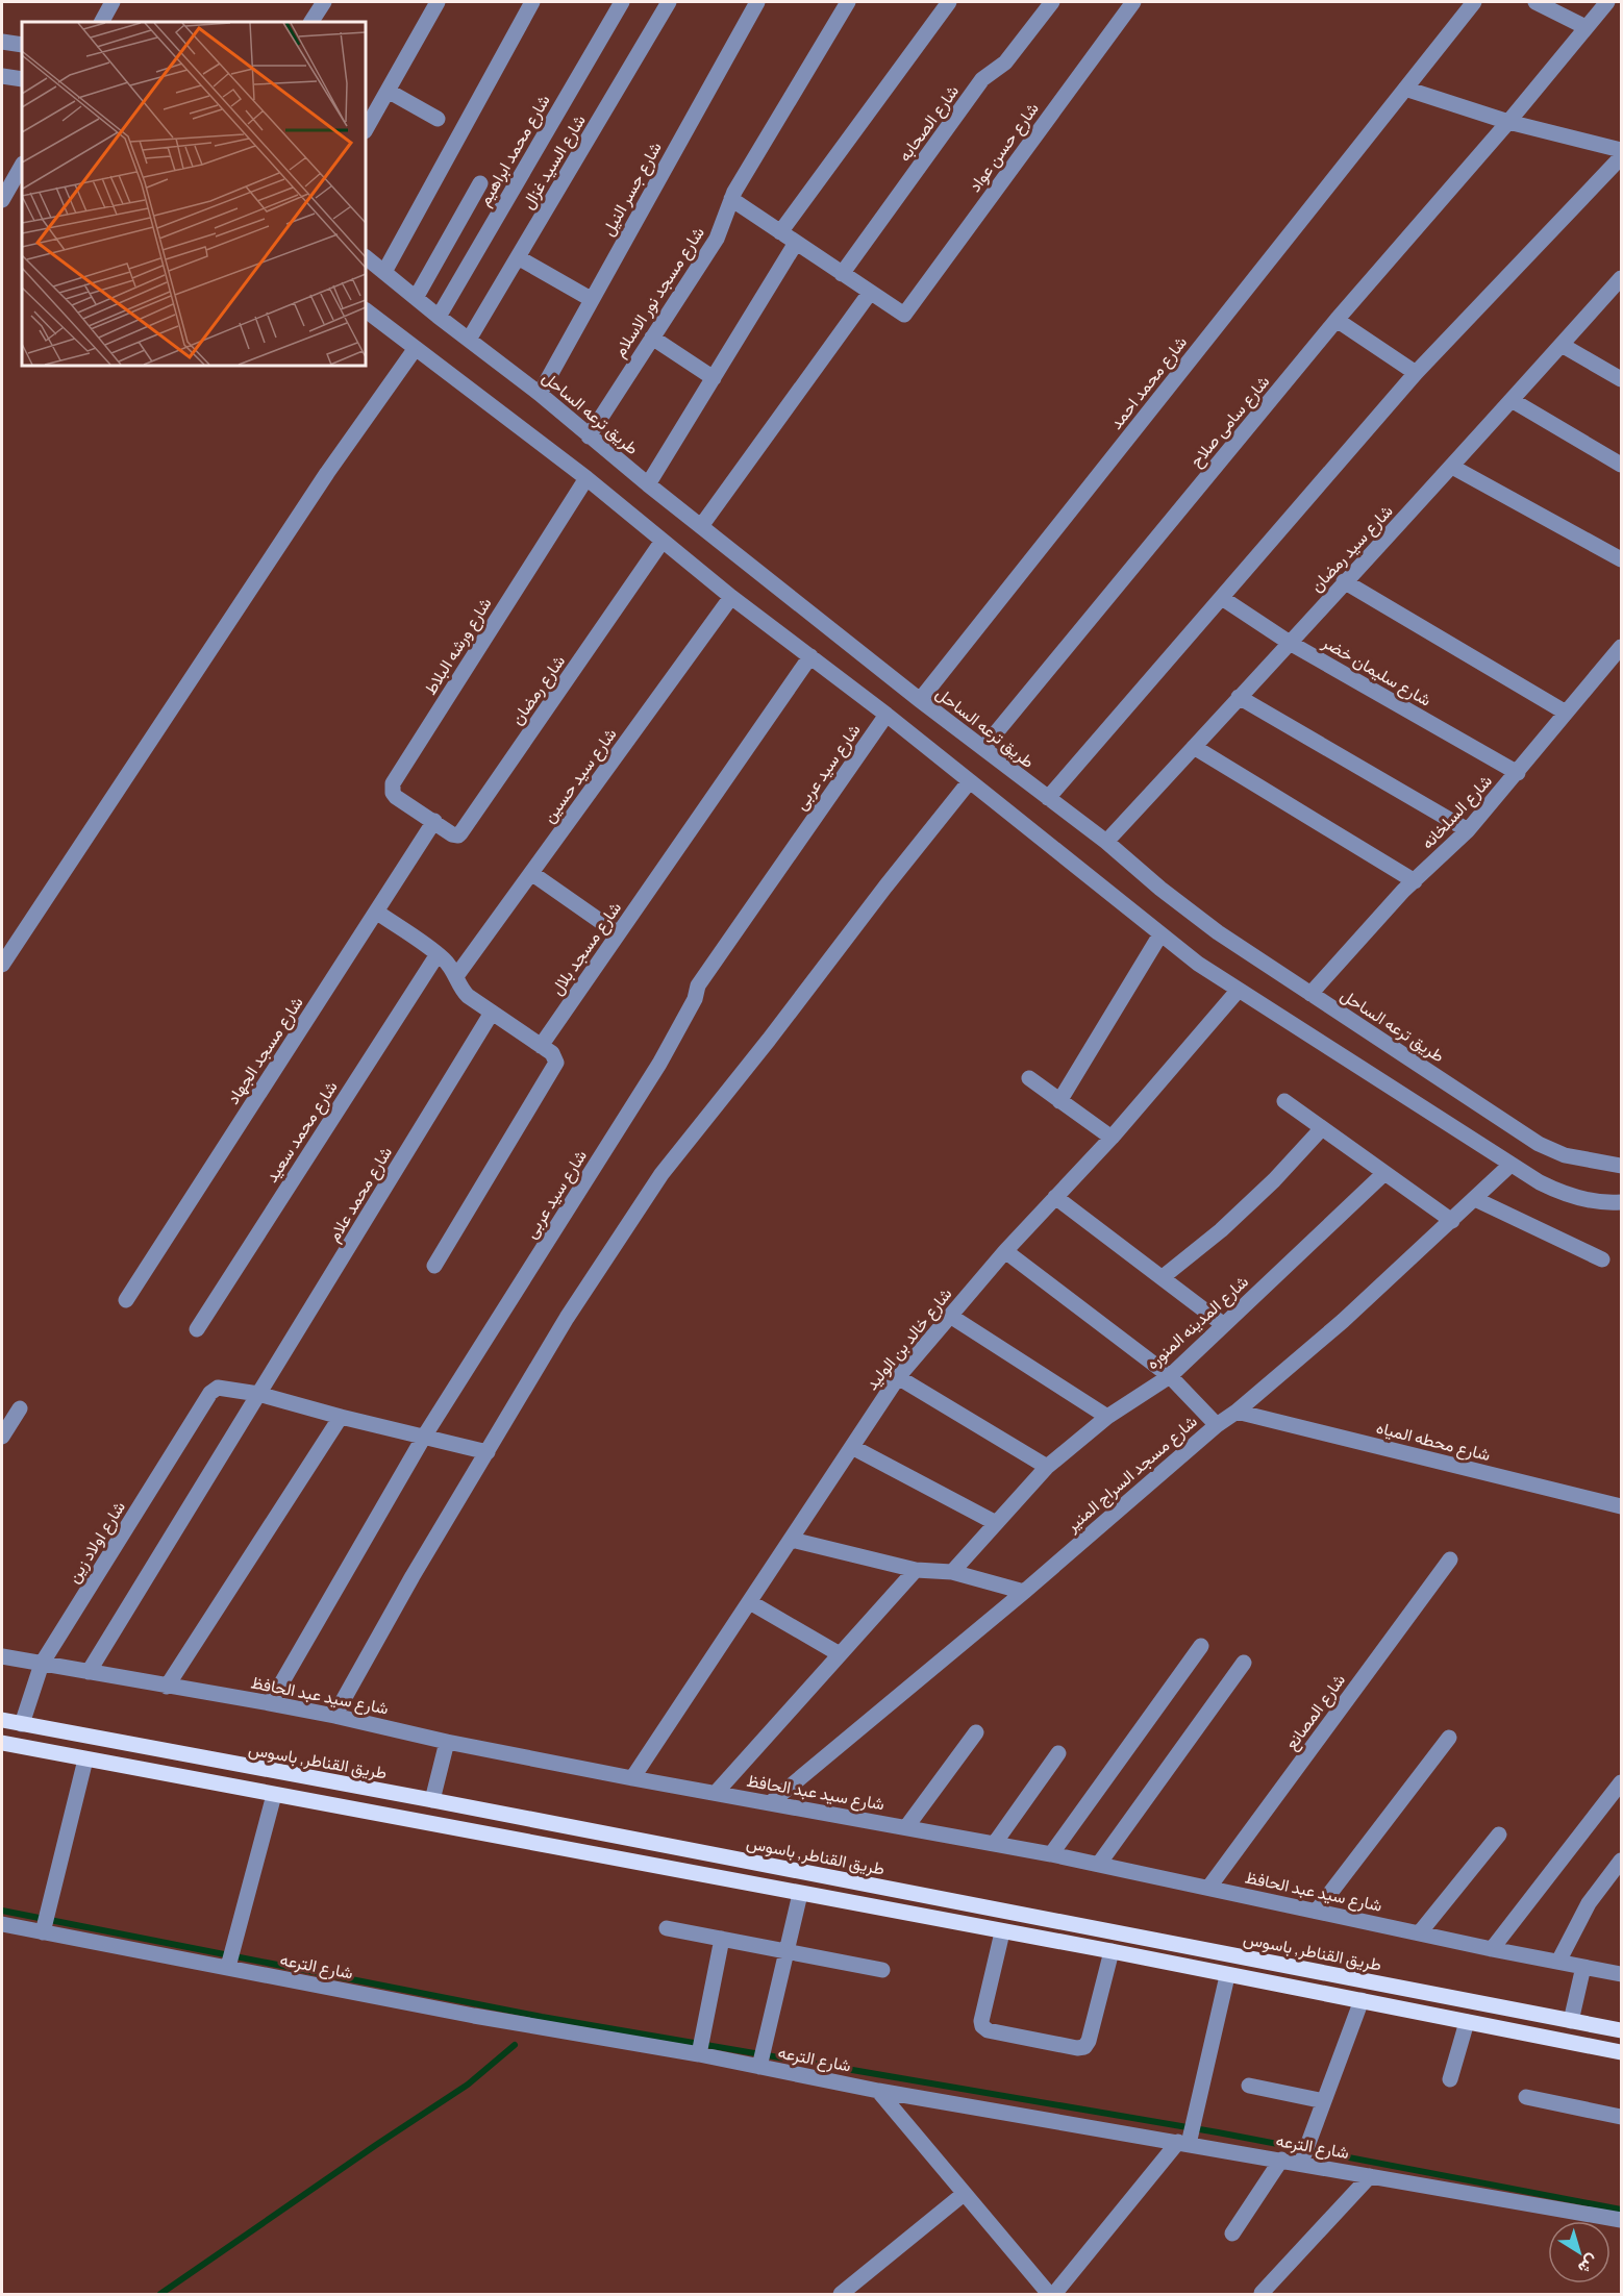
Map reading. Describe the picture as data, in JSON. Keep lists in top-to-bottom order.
{
  "streets": {
    "main road": ["طريق القناطر, باسوس"],
    "street": [
      "شارع الصحابه",
      "شارع حسن عواد",
      "شارع محمد ابراهيم",
      "شارع السيد غزال",
      "شارع جسر النيل",
      "شارع مسجد نور الاسلام",
      "شارع محمد احمد",
      "طريق ترعه الساحل",
      "شارع سامى صلاح",
      "شارع سيد رمضان",
      "شارع ورشه البلاط",
      "شارع سليمان خضر",
      "شارع رمضان",
      "شارع سيد عربى",
      "شارع سيد حسين",
      "شارع السلخانه",
      "شارع مسجد بلال",
      "شارع مسجد الجهاد",
      "شارع محمد سعيد",
      "شارع محمد علام",
      "شارع المدينه المنوره",
      "شارع خالد بن الوليد",
      "شارع محطه المياه",
      "شارع مسجد السراج المنير",
      "شارع اولاد زين",
      "شارع سيد عبد الحافظ",
      "شارع المصانع",
      "شارع الترعه"
    ]
  },
  "crossings": [
    ["شارع محمد ابراهيم", "طريق ترعه الساحل"],
    ["شارع السيد غزال", "طريق ترعه الساحل"],
    ["شارع جسر النيل", "طريق ترعه الساحل"],
    ["شارع مسجد نور الاسلام", "طريق ترعه الساحل"],
    ["شارع محمد احمد", "طريق ترعه الساحل"],
    ["طريق ترعه الساحل", "شارع سامى صلاح"],
    ["طريق ترعه الساحل", "شارع سيد رمضان"],
    ["طريق ترعه الساحل", "شارع السلخانه"],
    ["شارع سيد رمضان", "شارع سليمان خضر"],
    ["شارع ورشه البلاط", "شارع رمضان"],
    ["شارع ورشه البلاط", "شارع مسجد الجهاد"],
    ["شارع سليمان خضر", "شارع السلخانه"],
    ["شارع رمضان", "شارع مسجد الجهاد"],
    ["شارع سيد عربى", "شارع سيد عبد الحافظ"],
    ["شارع محمد علام", "شارع اولاد زين"],
    ["شارع محمد علام", "شارع سيد عبد الحافظ"],
    ["شارع خالد بن الوليد", "شارع سيد عبد الحافظ"],
    ["شارع محطه المياه", "شارع مسجد السراج المنير"],
    ["شارع مسجد السراج المنير", "شارع سيد عبد الحافظ"],
    ["شارع اولاد زين", "شارع سيد عبد الحافظ"],
    ["شارع اولاد زين", "طريق القناطر, باسوس"],
    ["شارع سيد عبد الحافظ", "شارع المصانع"]
  ],
  "north": "bottom right"
}
